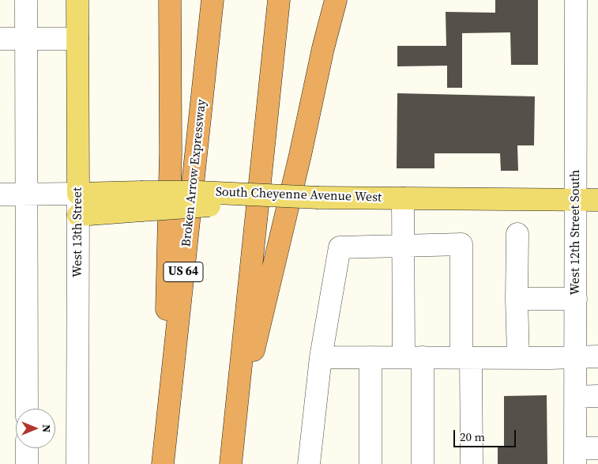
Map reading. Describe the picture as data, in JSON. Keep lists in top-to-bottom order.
{
  "streets": {
    "highway": ["Broken Arrow Expressway", "US 64"],
    "main road": ["South Cheyenne Avenue West", "West 13th Street"],
    "street": ["West 12th Street South"]
  },
  "crossings": [
    ["South Cheyenne Avenue West", "West 13th Street"],
    ["South Cheyenne Avenue West", "West 12th Street South"]
  ],
  "scale_bar": "20 m",
  "north": "right"
}
